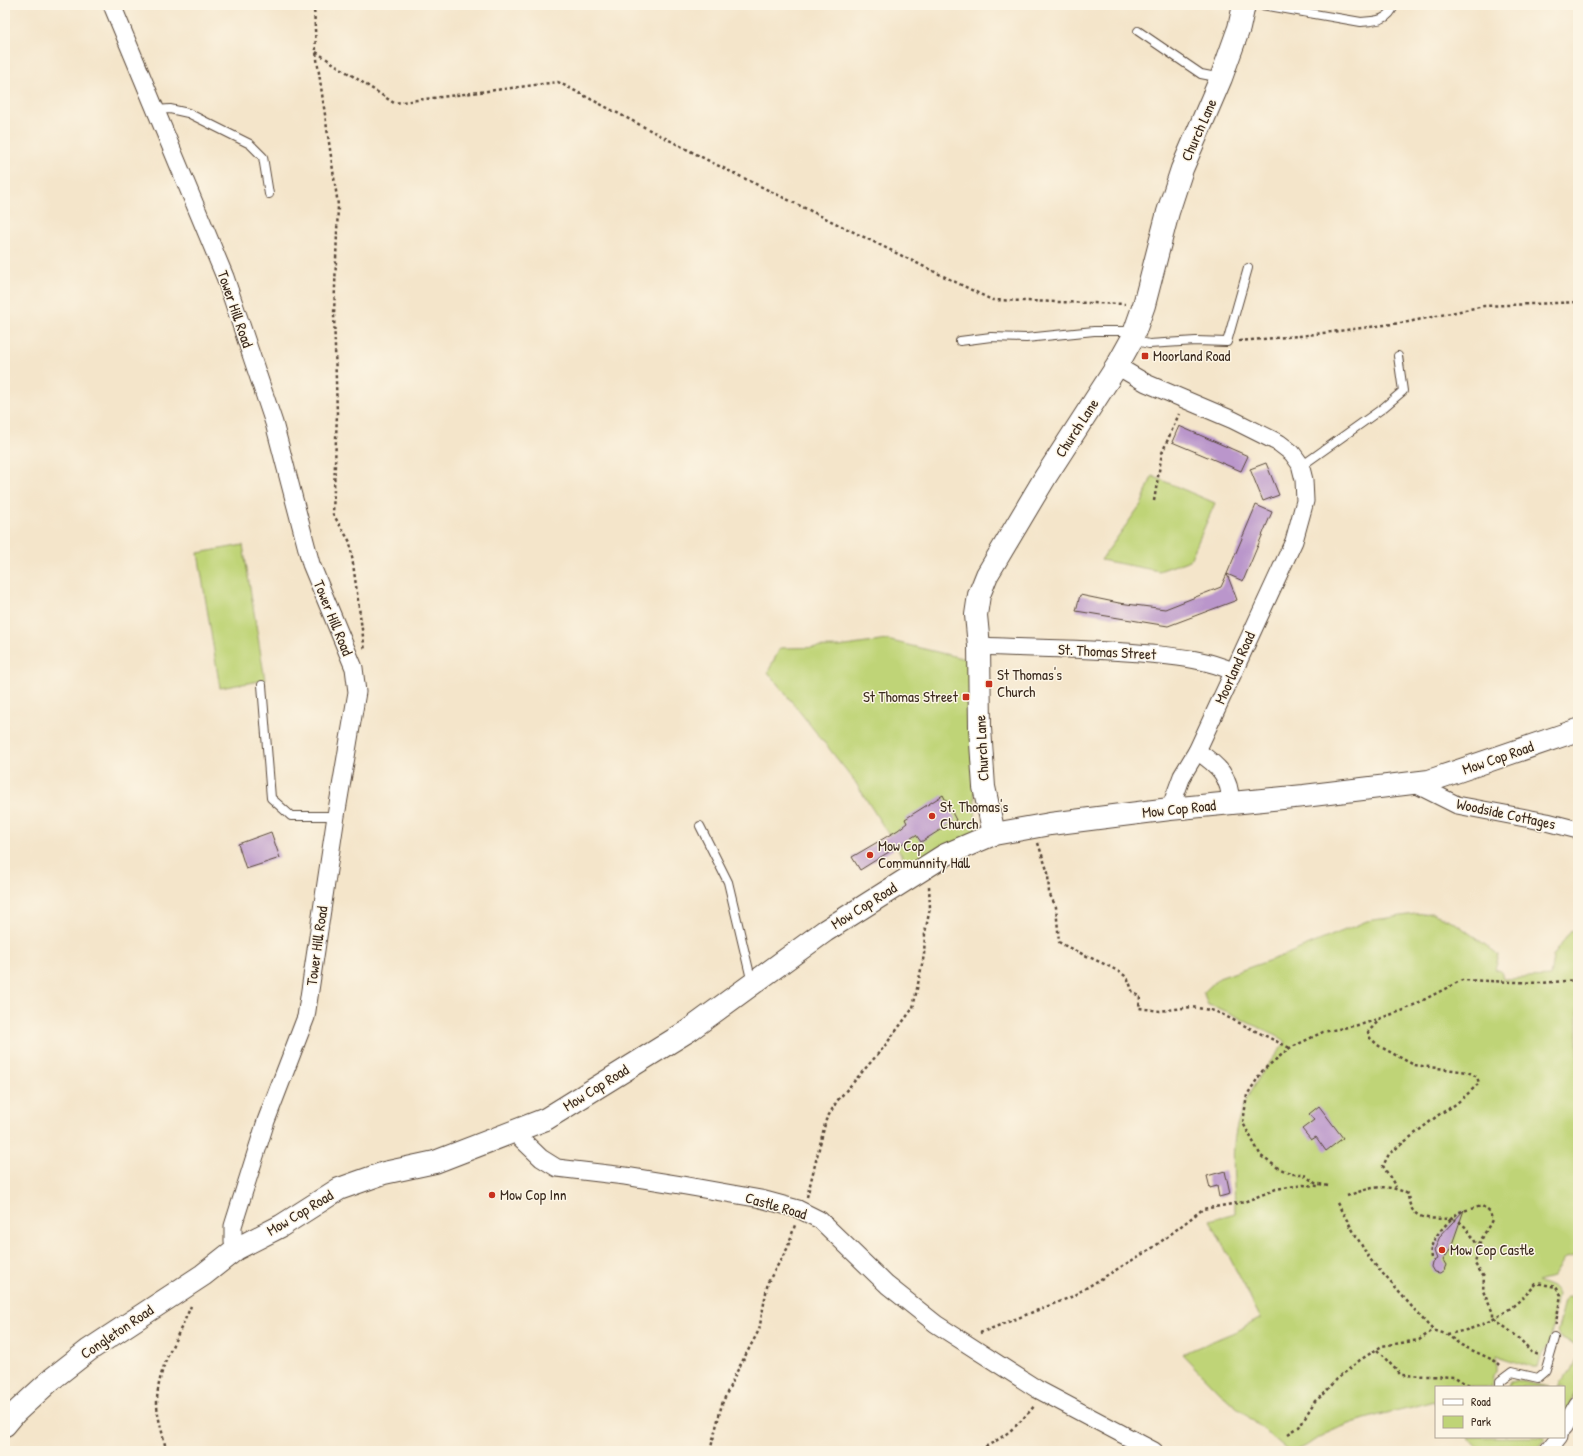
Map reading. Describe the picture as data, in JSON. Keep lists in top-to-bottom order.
{
  "streets": {
    "street": [
      "Church Lane",
      "Tower Hill Road",
      "St. Thomas Street",
      "Moorland Road",
      "Mow Cop Road",
      "Woodside Cottages",
      "Castle Road",
      "Congleton Road"
    ]
  },
  "crossings": [
    ["Church Lane", "St. Thomas Street"],
    ["Church Lane", "Moorland Road"],
    ["Church Lane", "Mow Cop Road"],
    ["Tower Hill Road", "Mow Cop Road"],
    ["Tower Hill Road", "Congleton Road"],
    ["St. Thomas Street", "Moorland Road"],
    ["Moorland Road", "Mow Cop Road"],
    ["Mow Cop Road", "Woodside Cottages"],
    ["Mow Cop Road", "Castle Road"],
    ["Mow Cop Road", "Congleton Road"]
  ],
  "places": {
    "transit": ["Moorland Road", "St Thomas's Church", "St Thomas Street"],
    "other": [
      "St. Thomas's Church",
      "Mow Cop Communnity Hall",
      "Mow Cop Inn",
      "Mow Cop Castle"
    ]
  },
  "legend": ["Road", "Park"]
}
